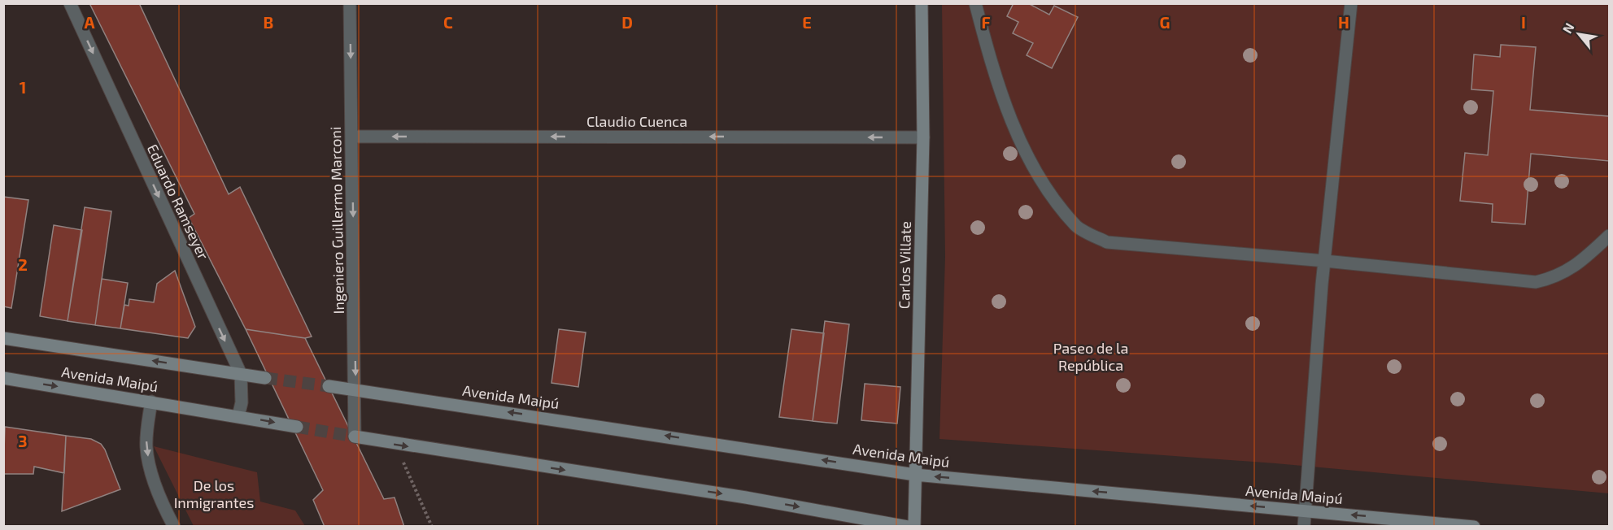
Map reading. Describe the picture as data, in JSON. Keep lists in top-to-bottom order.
{
  "streets": {
    "main road": ["Carlos Villate", "Avenida Maipú"],
    "street": ["Claudio Cuenca", "Eduardo Ramseyer", "Ingeniero Guillermo Marconi"]
  },
  "crossings": [
    ["Claudio Cuenca", "Ingeniero Guillermo Marconi"],
    ["Claudio Cuenca", "Carlos Villate"],
    ["Eduardo Ramseyer", "Avenida Maipú"],
    ["Ingeniero Guillermo Marconi", "Avenida Maipú"],
    ["Carlos Villate", "Avenida Maipú"]
  ],
  "one_way": ["Claudio Cuenca", "Eduardo Ramseyer", "Ingeniero Guillermo Marconi"],
  "parks": ["Paseo de la República", "De los Inmigrantes"],
  "north": "top left",
  "grid": {
    "columns": [
      "A",
      "B",
      "C",
      "D",
      "E",
      "F",
      "G",
      "H",
      "I"
    ],
    "rows": ["1", "2", "3"]
  }
}
